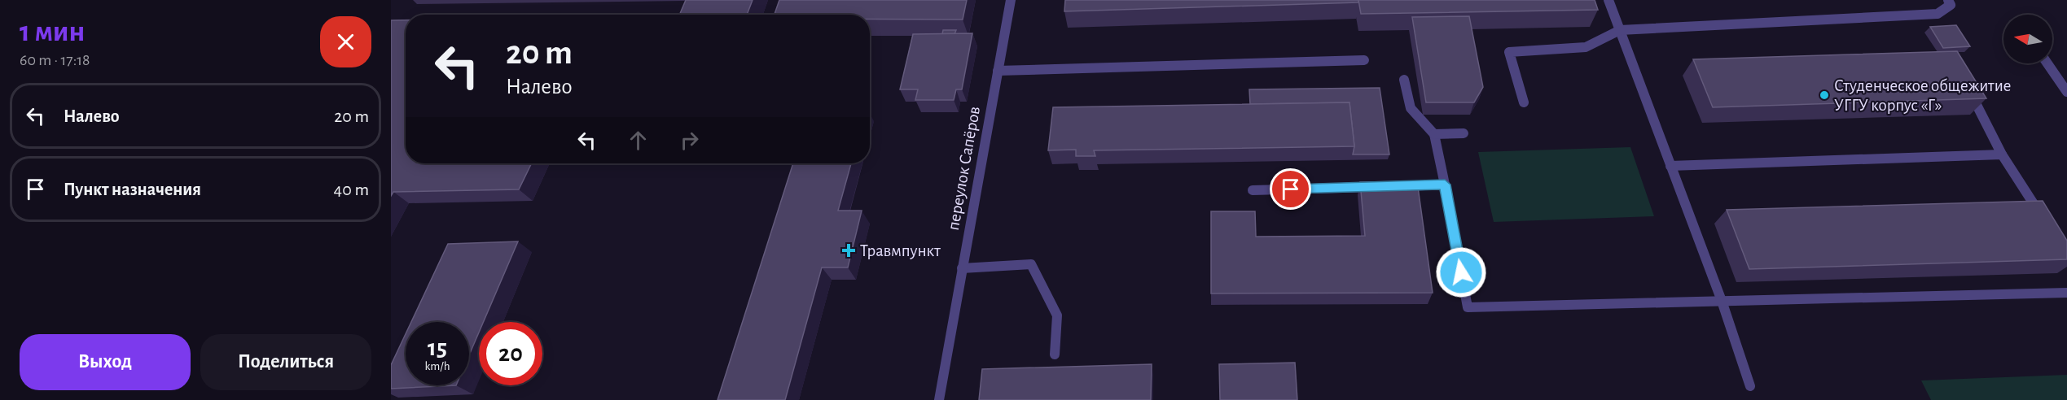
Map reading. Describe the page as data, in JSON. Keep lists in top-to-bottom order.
{
  "streets": {
    "street": ["переулок Сапёров"]
  },
  "places": {
    "other": ["Студенческое общежитие УГГУ корпус «Г»"],
    "health": ["Травмпункт"]
  },
  "north": "left",
  "page": {
    "heading": ["1 мин", "60 m · 17:18"],
    "turn": ["20 m", "Налево"],
    "list": [
      {
        "name": "Налево",
        "value": "20 m"
      },
      {
        "name": "Пункт назначения",
        "value": "40 m"
      }
    ],
    "speed": "15 km/h",
    "limit": "20",
    "buttons": ["Выход", "Поделиться"]
  }
}
